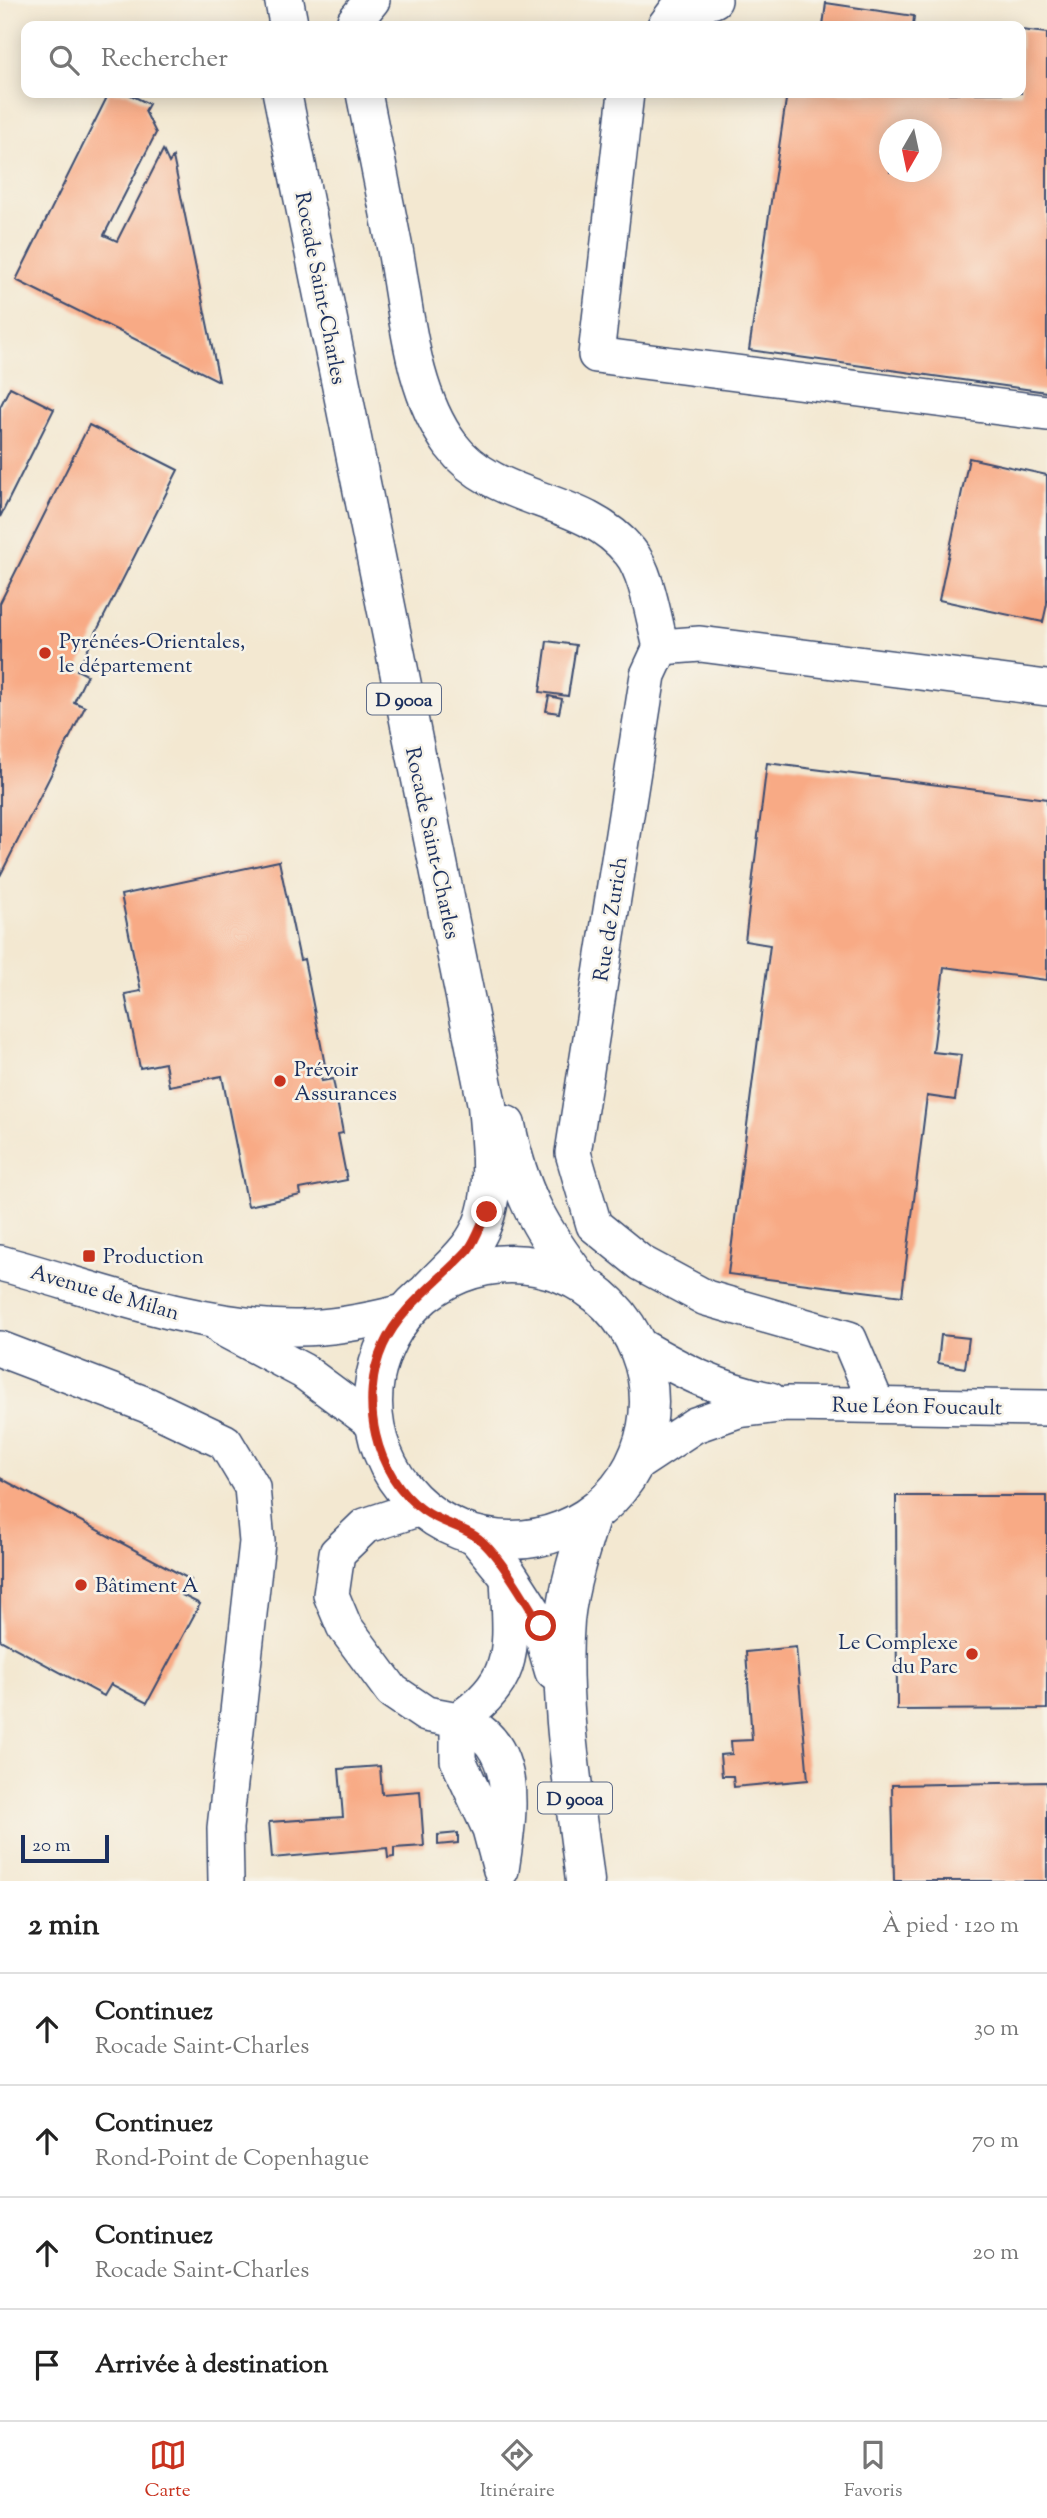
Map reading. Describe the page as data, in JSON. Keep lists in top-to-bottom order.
{
  "streets": {
    "main road": ["Rocade Saint-Charles", "D 900a"],
    "street": ["Rue de Zurich", "Avenue de Milan", "Rue Léon Foucault"]
  },
  "crossings": [
    ["Rocade Saint-Charles", "D 900a"],
    ["Rocade Saint-Charles", "Avenue de Milan"],
    ["Rue de Zurich", "Rue Léon Foucault"]
  ],
  "places": {
    "other": [
      "Pyrénées-Orientales, le département",
      "Prévoir Assurances",
      "Bâtiment A",
      "Le Complexe du Parc"
    ],
    "transit": ["Production"]
  },
  "scale_bar": "20 m",
  "north": "bottom",
  "page": {
    "search": "Rechercher",
    "scale": "20 m",
    "heading": ["2 min", "À pied · 120 m"],
    "list": [
      ["Continuez", "Rocade Saint-Charles", "30 m"],
      ["Continuez", "Rond-Point de Copenhague", "70 m"],
      ["Continuez", "Rocade Saint-Charles", "20 m"],
      "Arrivée à destination"
    ],
    "nav": ["Carte", "Itinéraire", "Favoris"]
  }
}
